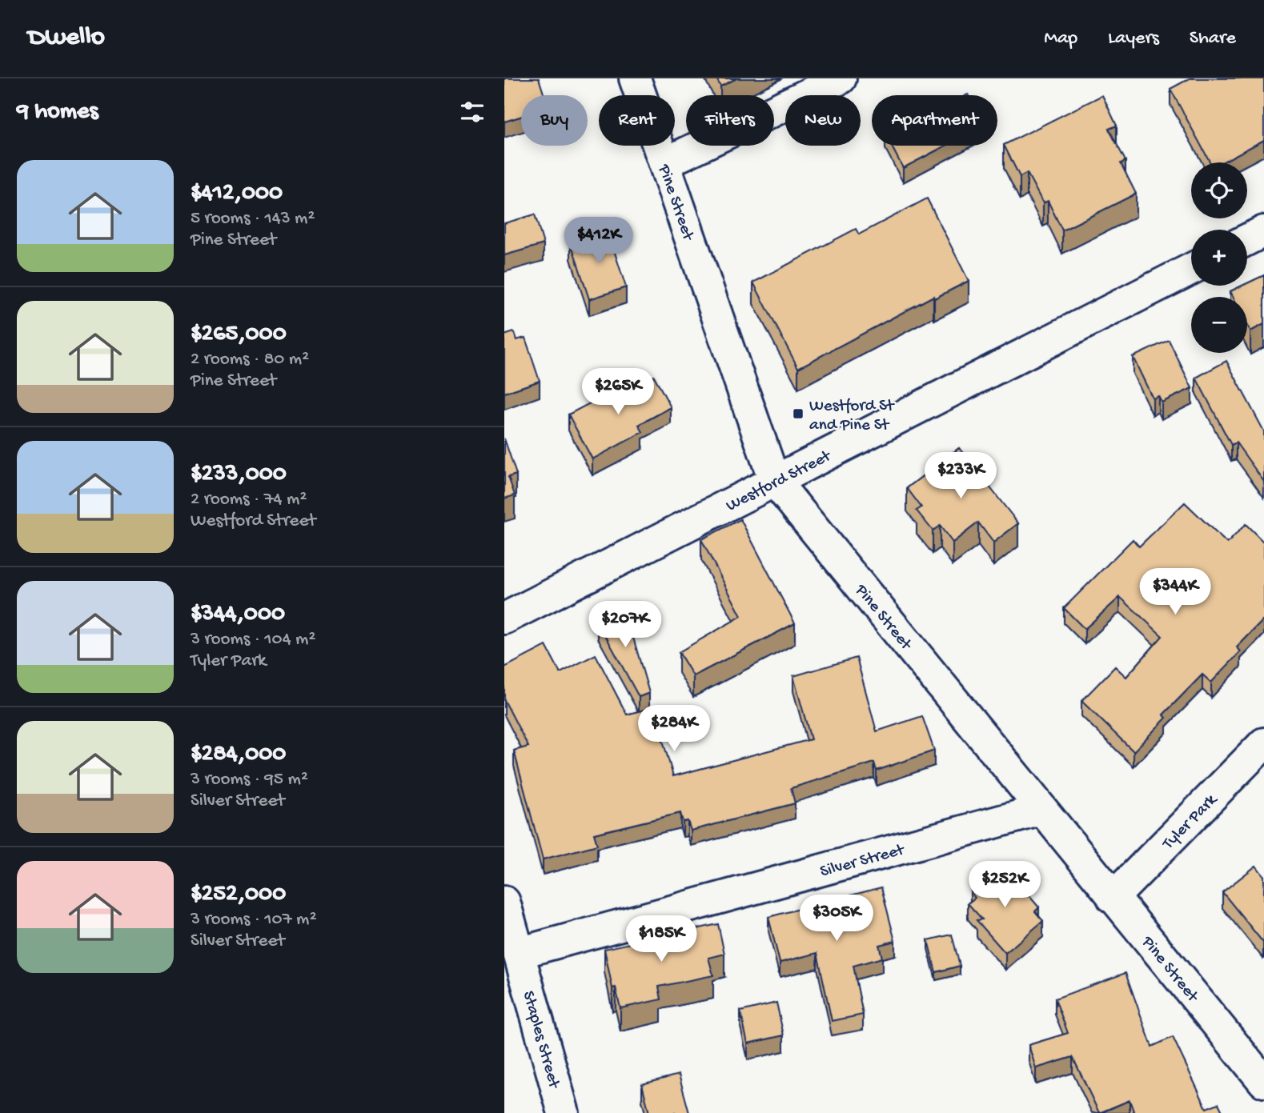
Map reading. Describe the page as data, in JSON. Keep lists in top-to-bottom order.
{
  "streets": {
    "street": [
      "Pine Street",
      "Westford Street",
      "Tyler Park",
      "Silver Street",
      "Staples Street"
    ]
  },
  "crossings": [
    ["Pine Street", "Westford Street"],
    ["Pine Street", "Tyler Park"],
    ["Pine Street", "Silver Street"],
    ["Silver Street", "Staples Street"]
  ],
  "places": {
    "transit": ["Westford St and Pine St"]
  },
  "page": {
    "header": "Dwello",
    "nav": ["Map", "Layers", "Share"],
    "heading": "9 homes",
    "chip": [
      "Buy",
      "Rent",
      "Filters",
      "New",
      "Apartment"
    ],
    "list": [
      {
        "name": "$412,000",
        "note": "5 rooms · 143 m² · Pine Street"
      },
      {
        "name": "$265,000",
        "note": "2 rooms · 80 m² · Pine Street"
      },
      {
        "name": "$233,000",
        "note": "2 rooms · 74 m² · Westford Street"
      },
      {
        "name": "$344,000",
        "note": "3 rooms · 104 m² · Tyler Park"
      },
      {
        "name": "$284,000",
        "note": "3 rooms · 95 m² · Silver Street"
      },
      {
        "name": "$252,000",
        "note": "3 rooms · 107 m² · Silver Street"
      }
    ],
    "map_buttons": ["+", "−"],
    "price": [
      "$412K",
      "$265K",
      "$233K",
      "$344K",
      "$207K",
      "$284K",
      "$252K",
      "$305K",
      "$185K"
    ]
  }
}
